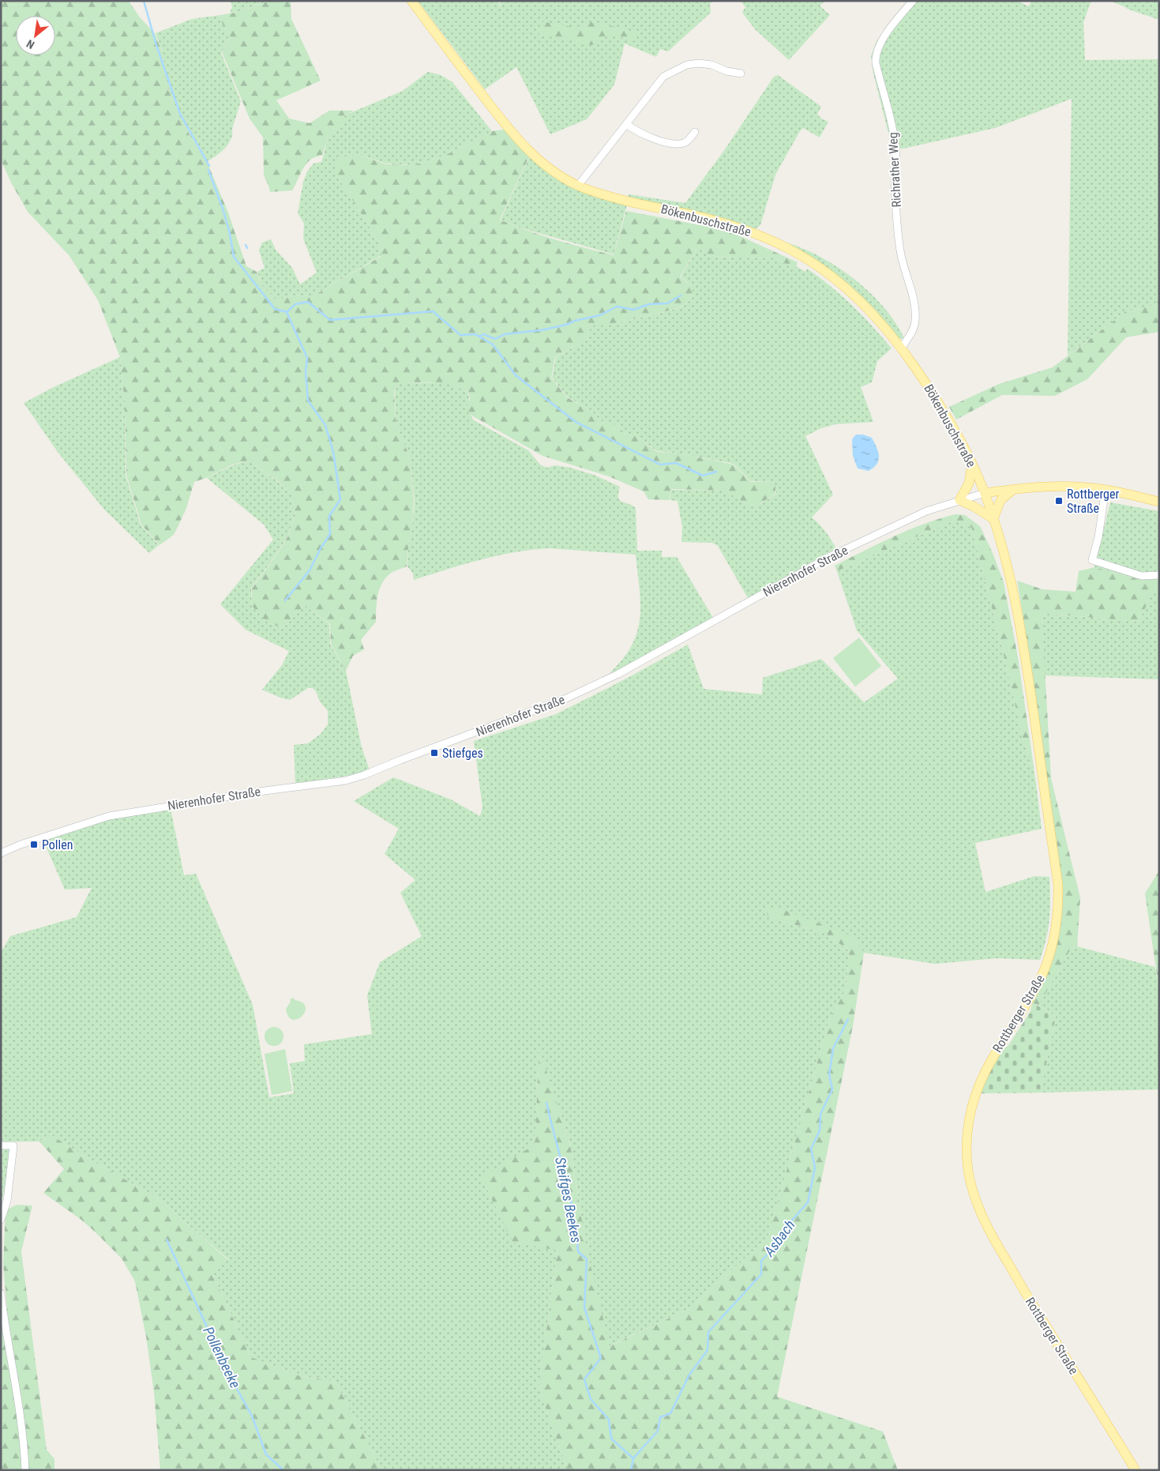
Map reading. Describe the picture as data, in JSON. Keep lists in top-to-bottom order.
{
  "streets": {
    "main road": ["Bökenbuschstraße", "Rottberger Straße"],
    "street": ["Richrather Weg", "Nierenhofer Straße"]
  },
  "crossings": [
    ["Richrather Weg", "Bökenbuschstraße"],
    ["Bökenbuschstraße", "Nierenhofer Straße"],
    ["Bökenbuschstraße", "Rottberger Straße"],
    ["Nierenhofer Straße", "Rottberger Straße"]
  ],
  "water": ["Steifges Beekes", "Asbach", "Pollenbeeke"],
  "places": {
    "transit": ["Rottberger Straße", "Stiefges", "Pollen"]
  },
  "north": "bottom left"
}
